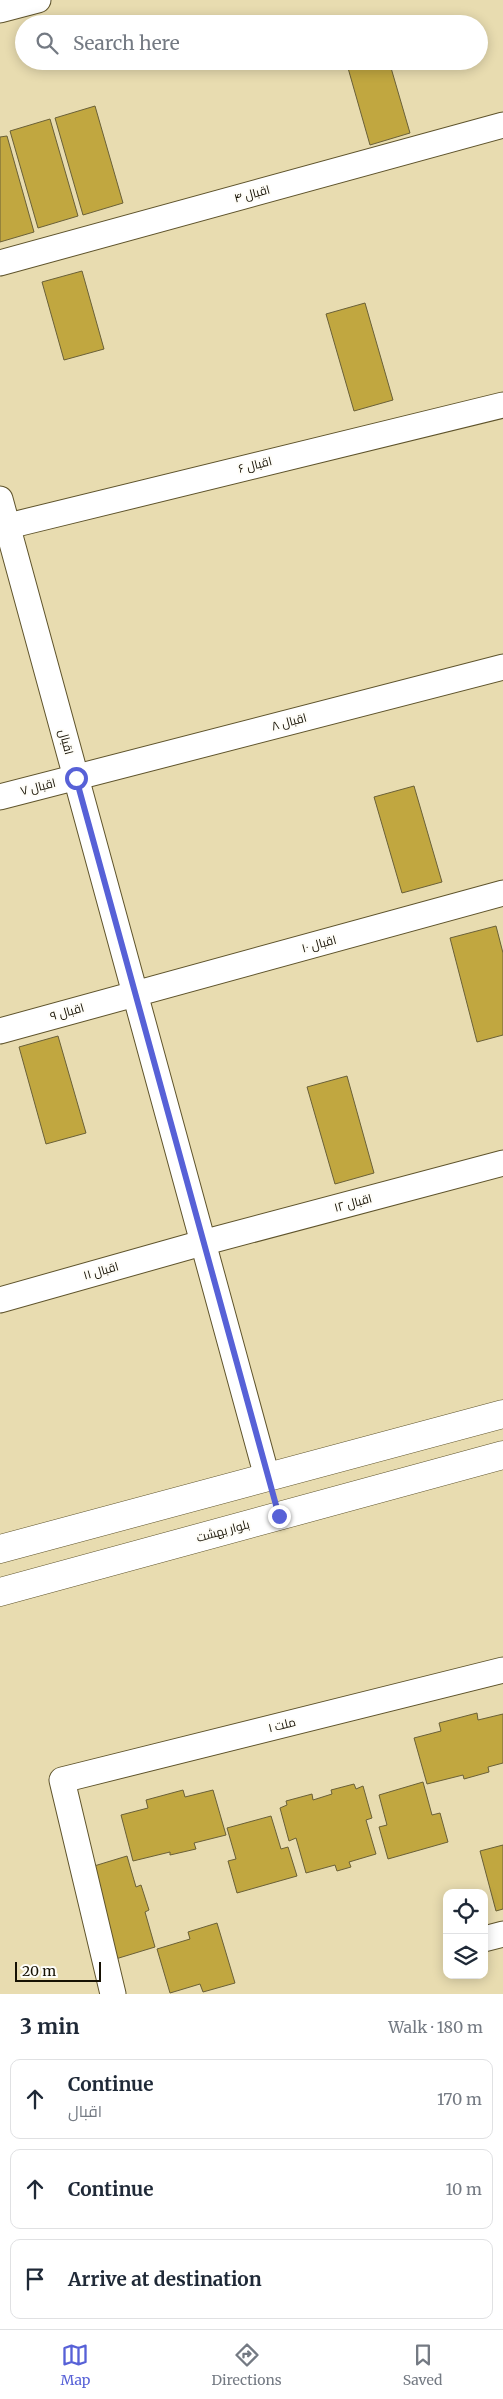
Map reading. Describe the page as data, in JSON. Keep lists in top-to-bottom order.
{
  "streets": {
    "street": [
      "اقبال ۴",
      "اقبال ۶",
      "اقبال ۸",
      "اقبال",
      "اقبال ۷",
      "اقبال ۱۰",
      "اقبال ۹",
      "اقبال ۱۲",
      "اقبال ۱۱",
      "بلوار بهشت",
      "ملت ۱"
    ]
  },
  "crossings": [
    ["اقبال ۶", "اقبال"],
    ["اقبال ۸", "اقبال"],
    ["اقبال ۸", "اقبال ۷"],
    ["اقبال", "اقبال ۷"],
    ["اقبال", "اقبال ۱۰"],
    ["اقبال", "اقبال ۹"],
    ["اقبال", "اقبال ۱۲"],
    ["اقبال", "اقبال ۱۱"],
    ["اقبال ۱۰", "اقبال ۹"],
    ["اقبال ۱۲", "اقبال ۱۱"]
  ],
  "scale_bar": "20 m",
  "page": {
    "search": "Search here",
    "scale": "20 m",
    "heading": ["3 min", "Walk · 180 m"],
    "list": [
      ["Continue", "اقبال", "170 m"],
      ["Continue", "10 m"],
      "Arrive at destination"
    ],
    "nav": ["Map", "Directions", "Saved"]
  }
}
